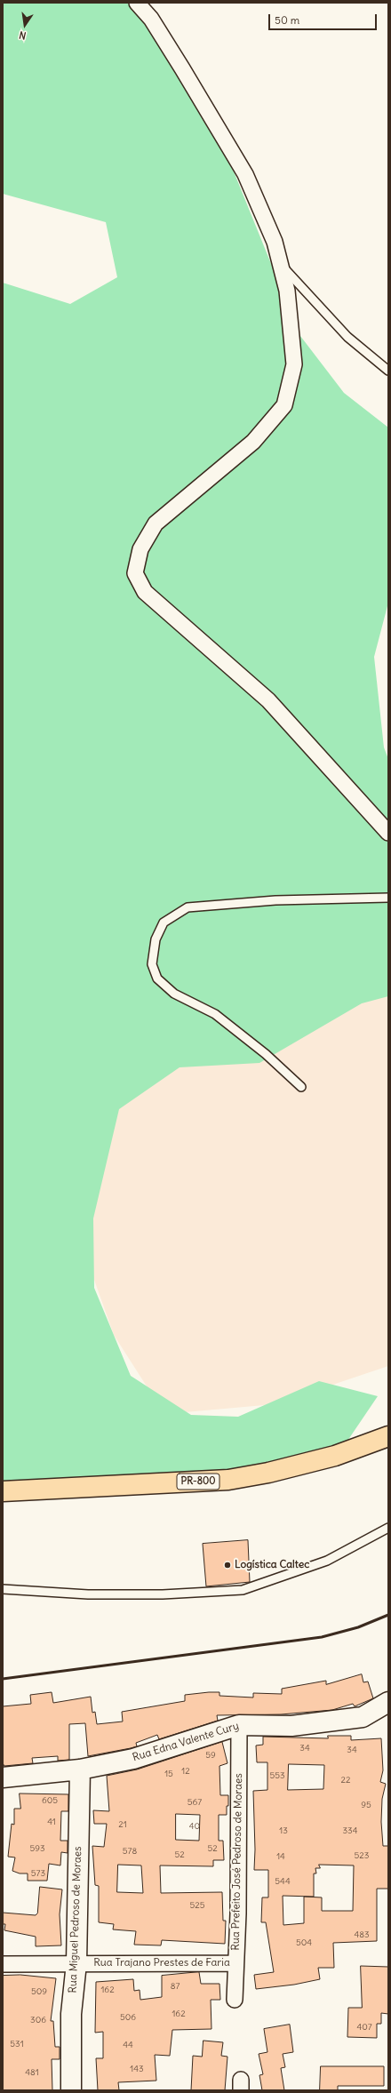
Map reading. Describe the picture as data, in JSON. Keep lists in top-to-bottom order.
{
  "streets": {
    "main road": ["PR-800"],
    "street": [
      "Rua Edna Valente Cury",
      "Rua Prefeito José Pedroso de Moraes",
      "Rua Miguel Pedroso de Moraes",
      "Rua Trajano Prestes de Faria"
    ]
  },
  "crossings": [
    ["Rua Edna Valente Cury", "Rua Prefeito José Pedroso de Moraes"],
    ["Rua Edna Valente Cury", "Rua Miguel Pedroso de Moraes"],
    ["Rua Prefeito José Pedroso de Moraes", "Rua Trajano Prestes de Faria"],
    ["Rua Miguel Pedroso de Moraes", "Rua Trajano Prestes de Faria"]
  ],
  "places": ["Logística Caltec"],
  "house_numbers": [
    "34",
    "34",
    "59",
    "12",
    "15",
    "553",
    "22",
    "605",
    "567",
    "95",
    "41",
    "21",
    "40",
    "13",
    "334",
    "593",
    "52",
    "578",
    "52",
    "523",
    "14",
    "573",
    "544",
    "525",
    "483",
    "504",
    "87",
    "162",
    "509",
    "162",
    "506",
    "306",
    "407",
    "531",
    "44",
    "143",
    "481"
  ],
  "scale_bar": "50 m",
  "north": "bottom"
}
